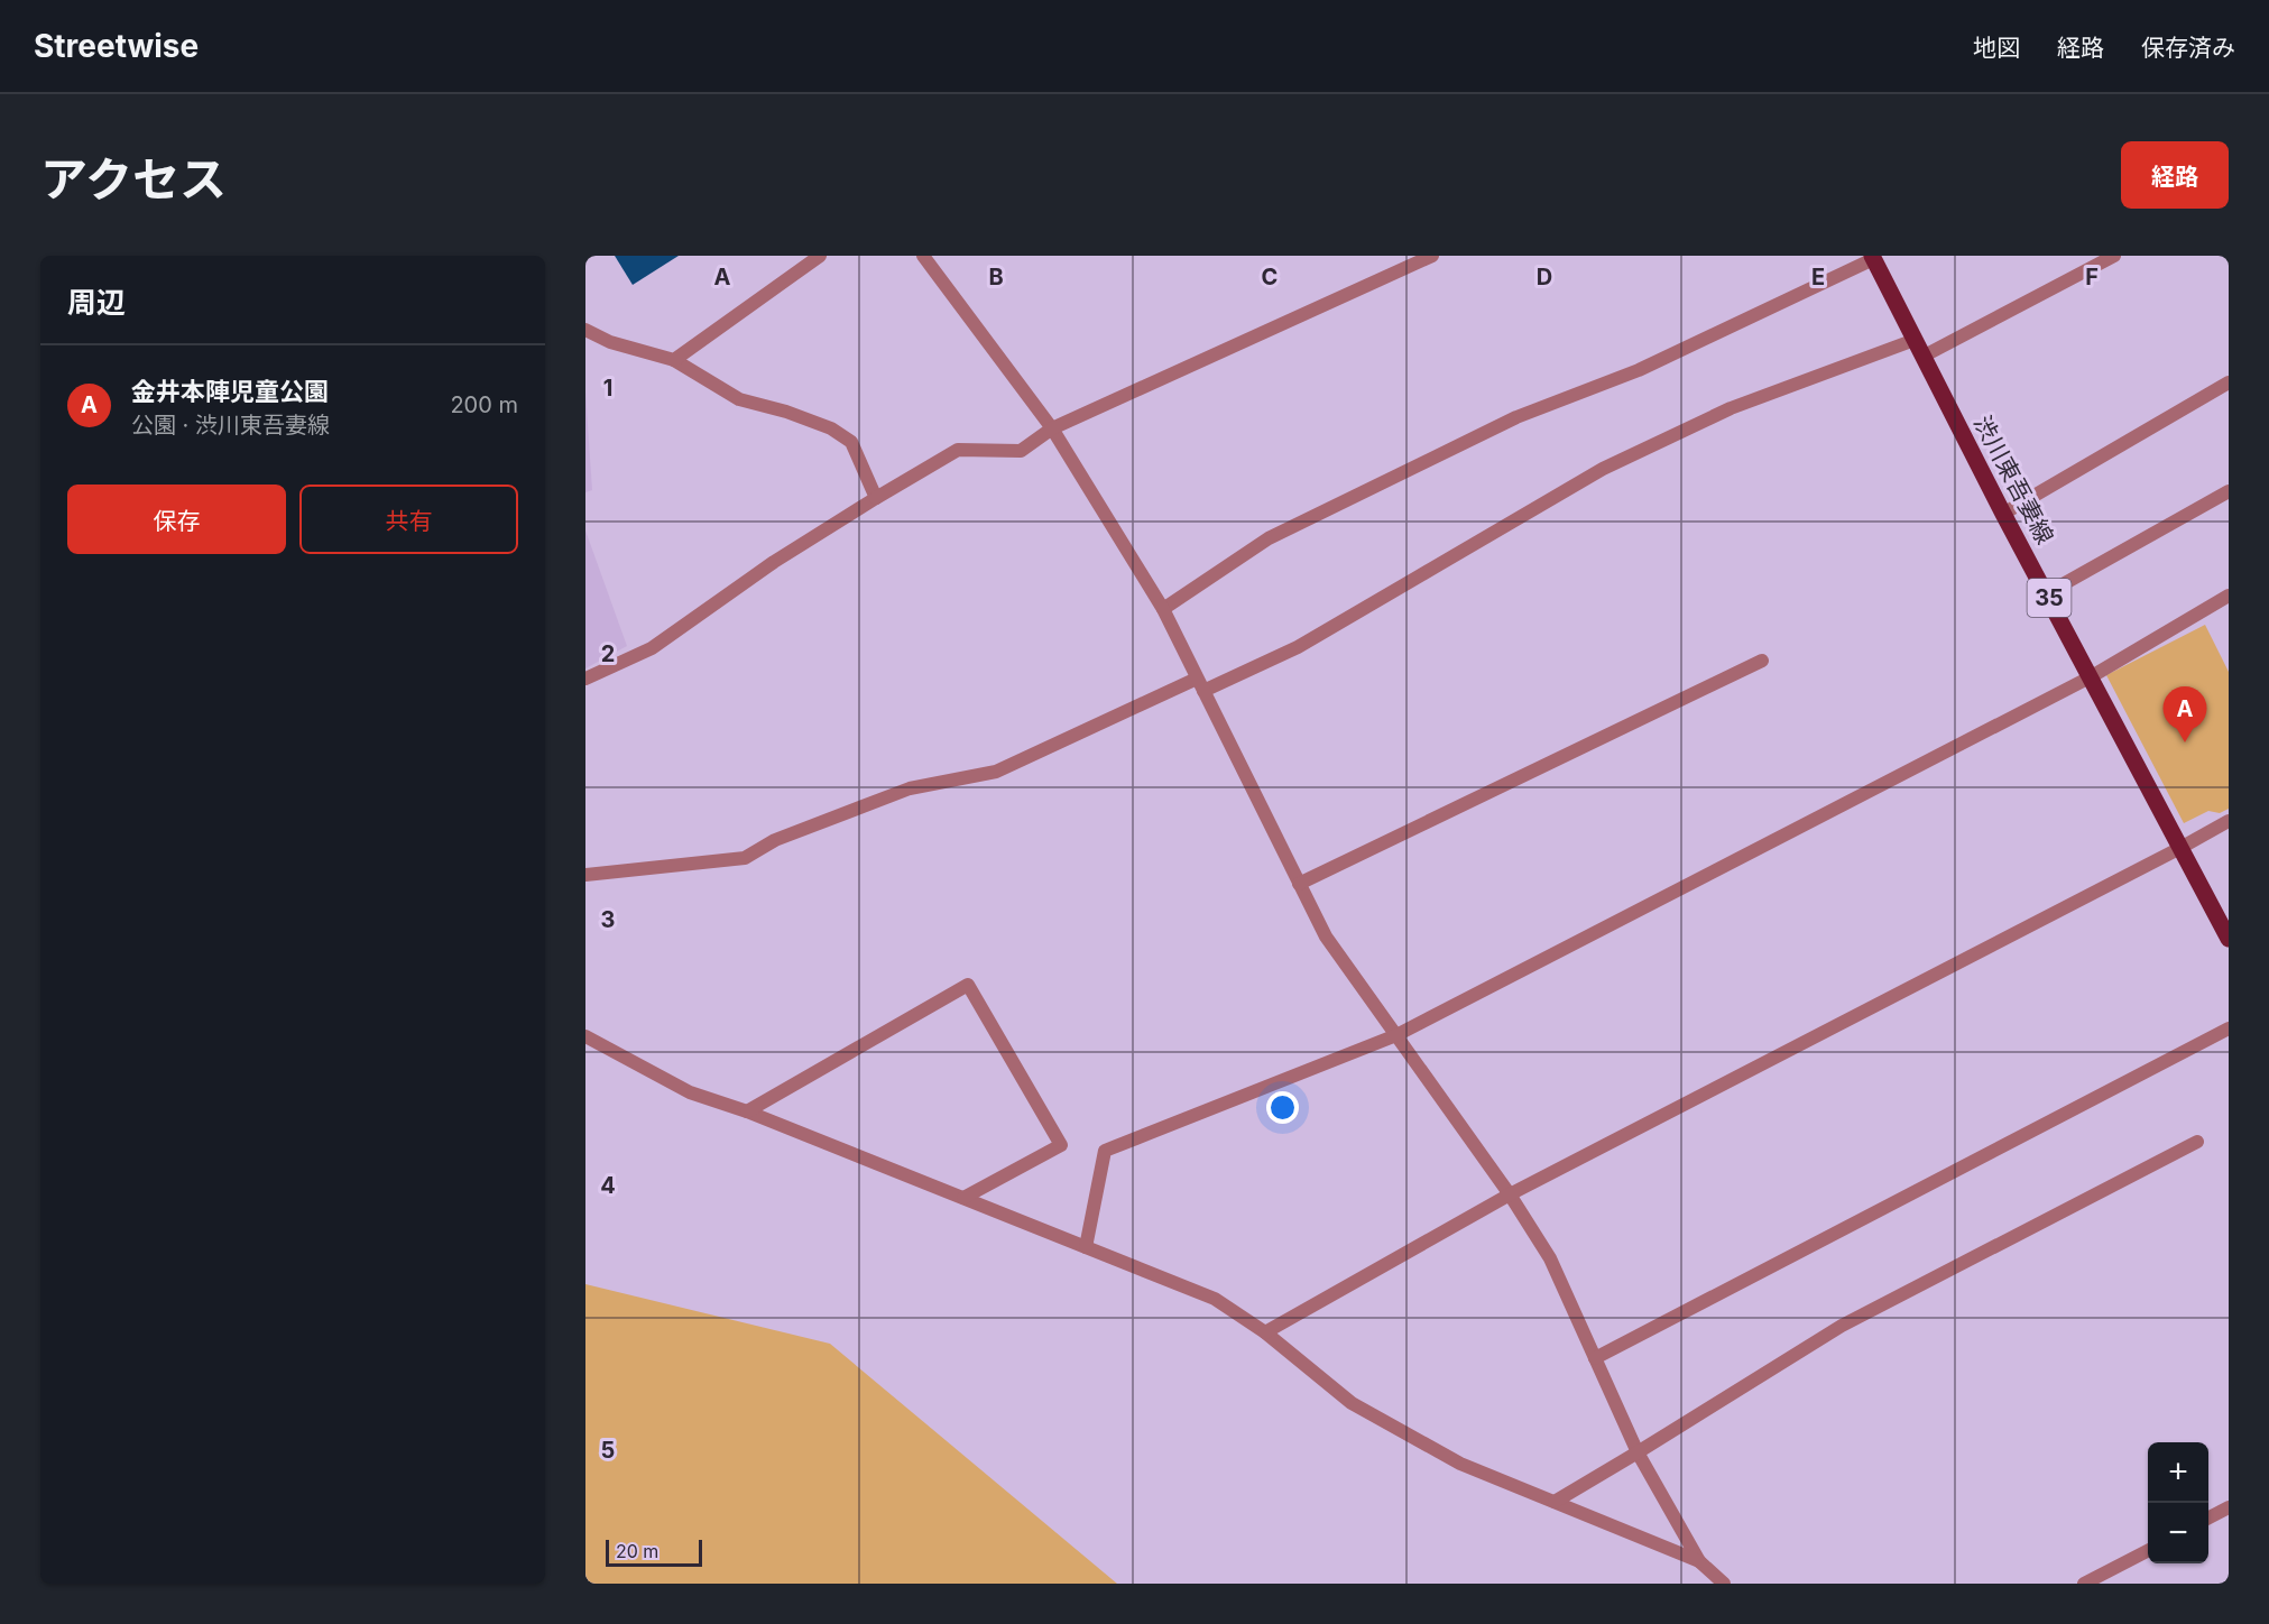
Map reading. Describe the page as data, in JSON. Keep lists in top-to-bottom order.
{
  "streets": {
    "main road": ["渋川東吾妻線", "35"]
  },
  "scale_bar": "20 m",
  "page": {
    "header": "Streetwise",
    "nav": ["地図", "経路", "保存済み"],
    "title": "アクセス",
    "buttons": [
      "経路",
      ["保存", "共有"]
    ],
    "heading": "周辺",
    "list": [
      {
        "mark": "A",
        "name": "金井本陣児童公園",
        "note": "公園 · 渋川東吾妻線",
        "value": "200 m"
      }
    ],
    "pins": "A",
    "map_buttons": ["+", "−"],
    "scale": "20 m"
  },
  "grid": {
    "columns": [
      "A",
      "B",
      "C",
      "D",
      "E",
      "F"
    ],
    "rows": [
      "1",
      "2",
      "3",
      "4",
      "5"
    ]
  }
}
